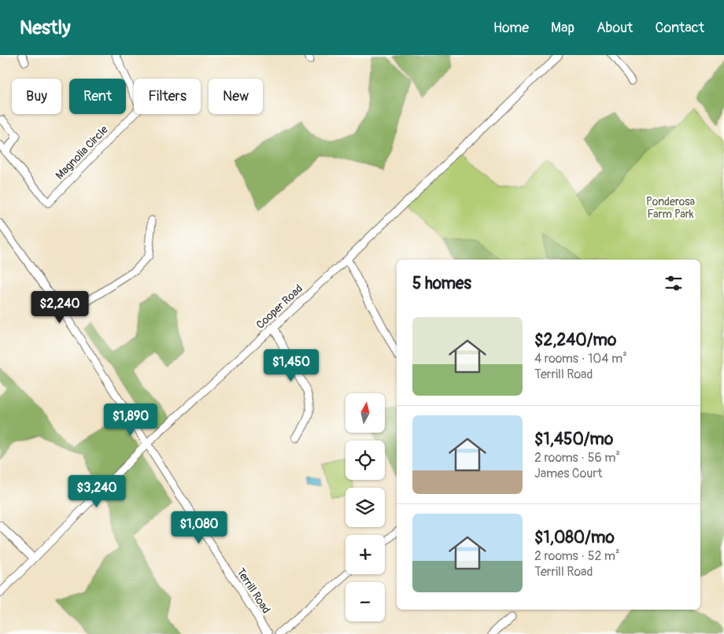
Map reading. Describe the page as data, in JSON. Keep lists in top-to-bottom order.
{
  "streets": {
    "street": ["Magnolia Circle", "Cooper Road", "Terrill Road"]
  },
  "crossings": [
    ["Cooper Road", "Terrill Road"]
  ],
  "parks": ["Ponderosa Farm Park"],
  "north": "top",
  "page": {
    "header": "Nestly",
    "nav": [
      "Home",
      "Map",
      "About",
      "Contact"
    ],
    "chip": [
      "Buy",
      "Rent",
      "Filters",
      "New"
    ],
    "heading": "5 homes",
    "price": [
      "$2,240",
      "$1,450",
      "$1,890",
      "$3,240",
      "$1,080"
    ],
    "list": [
      {
        "name": "$2,240/mo",
        "note": "4 rooms · 104 m² · Terrill Road"
      },
      {
        "name": "$1,450/mo",
        "note": "2 rooms · 56 m² · James Court"
      },
      {
        "name": "$1,080/mo",
        "note": "2 rooms · 52 m² · Terrill Road"
      }
    ],
    "map_buttons": ["+", "−"]
  }
}
